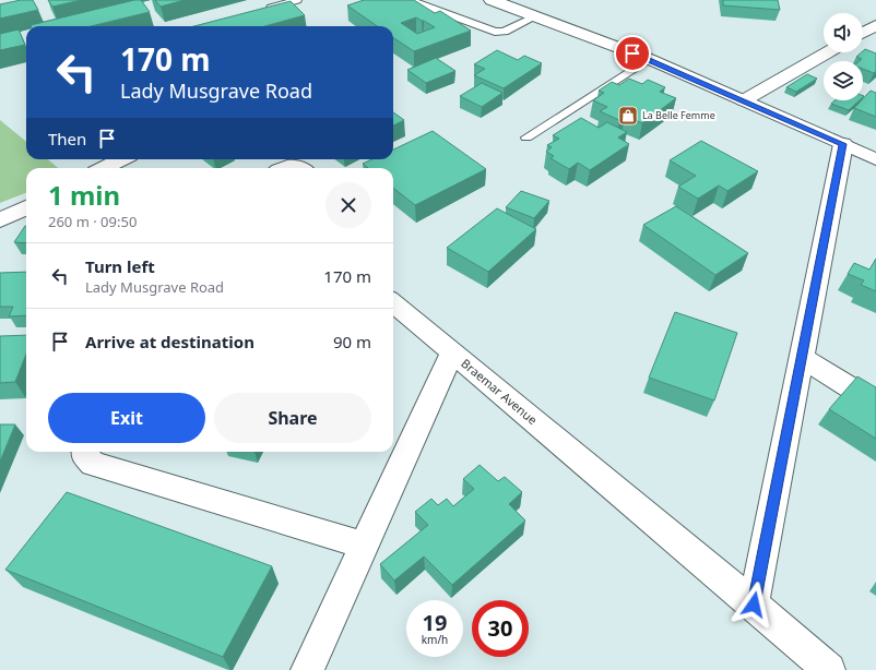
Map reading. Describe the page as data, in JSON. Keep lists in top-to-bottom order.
{
  "streets": {
    "street": ["Braemar Avenue"]
  },
  "places": {
    "shop": ["La Belle Femme"]
  },
  "page": {
    "turn": ["170 m", "Lady Musgrave Road"],
    "then": "Then",
    "heading": ["1 min", "260 m · 09:50"],
    "list": [
      {
        "name": "Turn left",
        "note": "Lady Musgrave Road",
        "value": "170 m"
      },
      {
        "name": "Arrive at destination",
        "value": "90 m"
      }
    ],
    "buttons": ["Exit", "Share"],
    "speed": "19 km/h",
    "limit": "30"
  }
}
